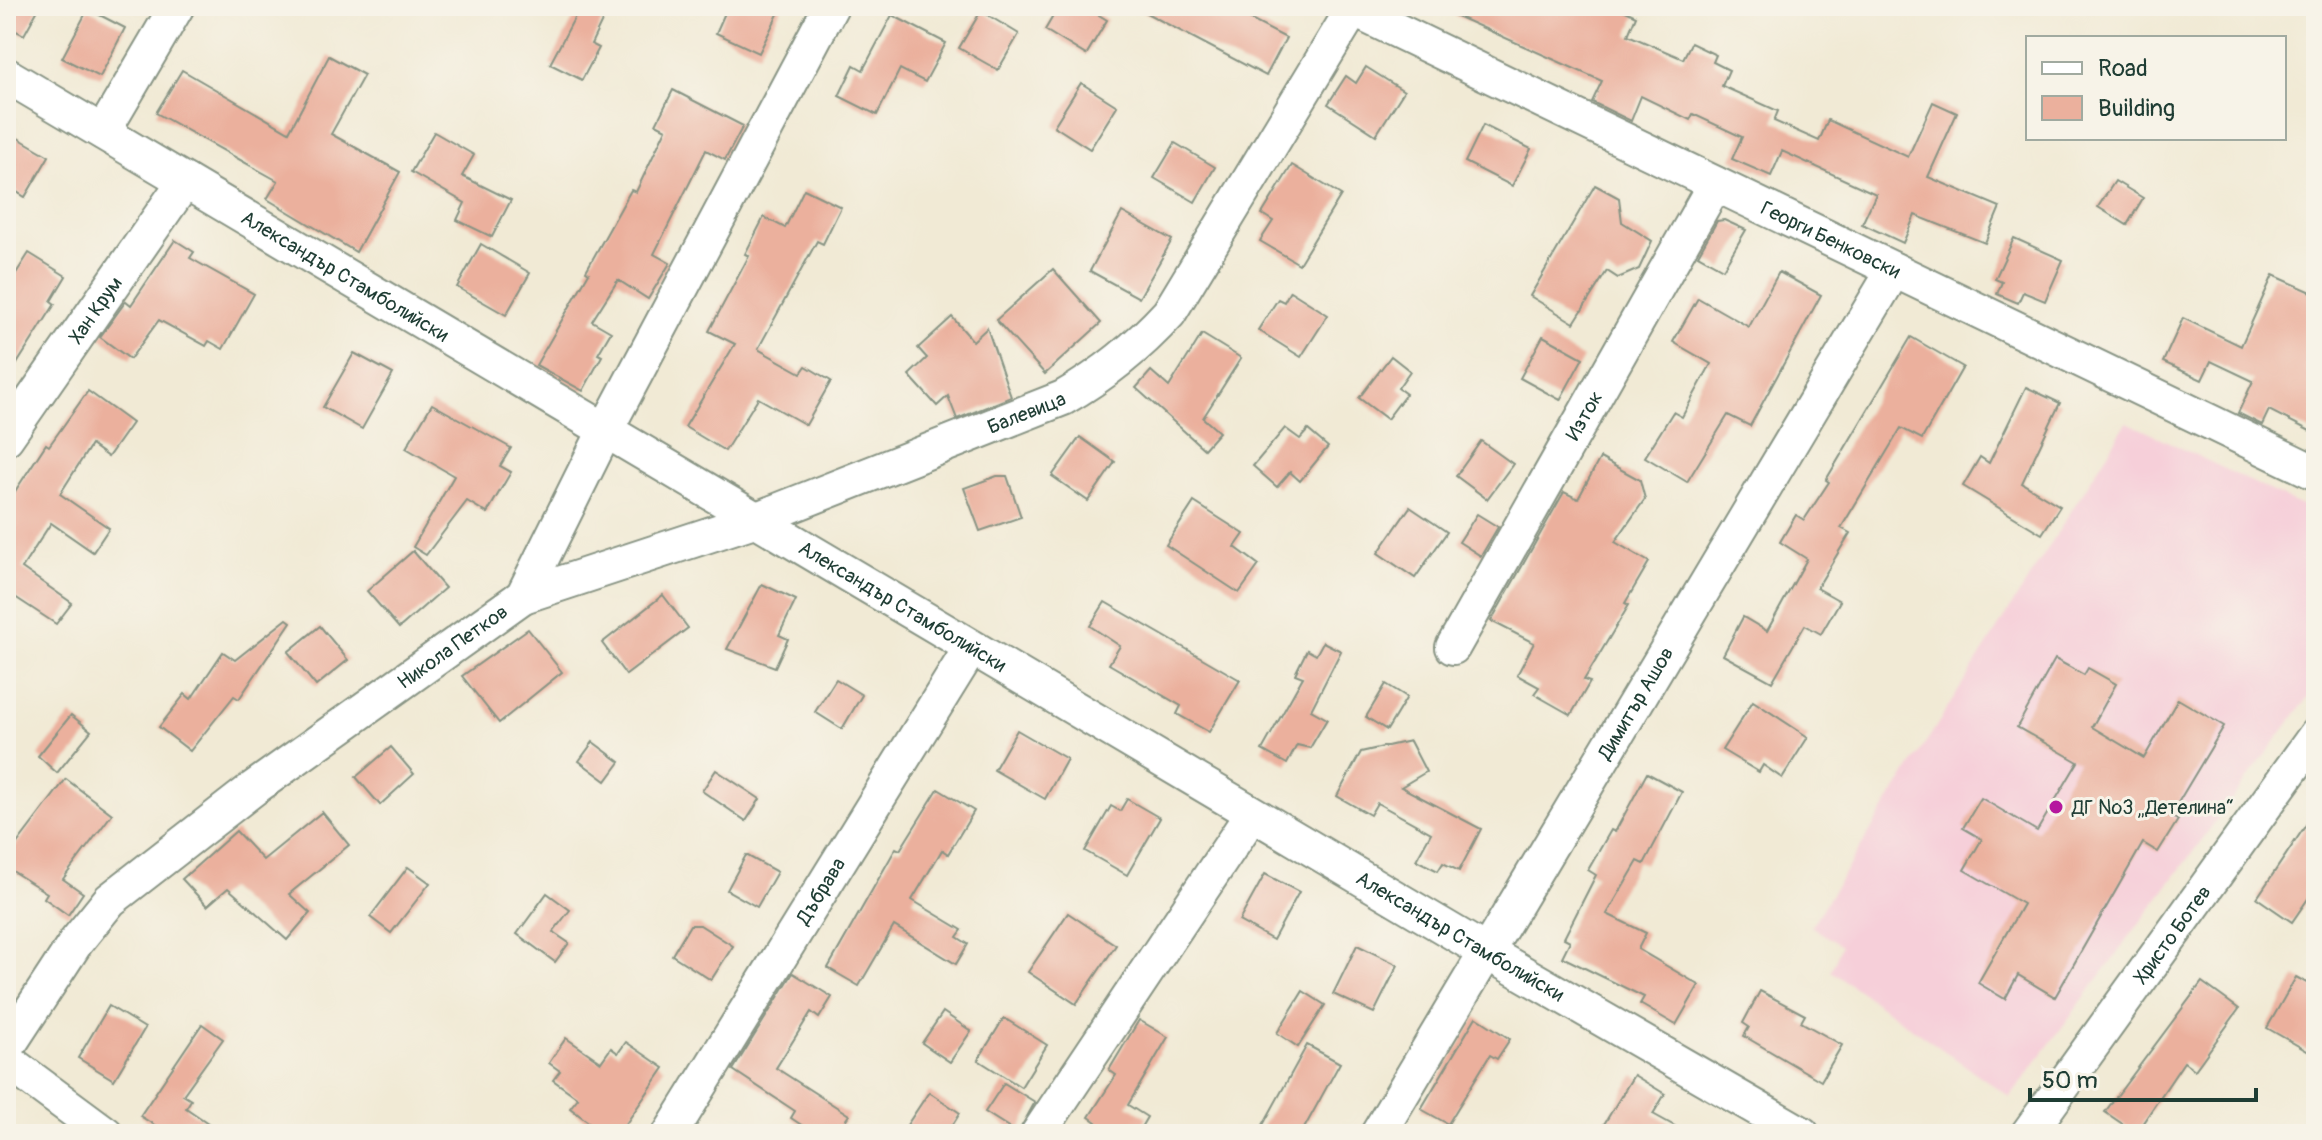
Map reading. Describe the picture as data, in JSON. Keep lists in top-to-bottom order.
{
  "streets": {
    "street": [
      "Георги Бенковски",
      "Александър Стамболийски",
      "Хан Крум",
      "Балевица",
      "Изток",
      "Никола Петков",
      "Димитър Ашов",
      "Дъбрава",
      "Христо Ботев"
    ]
  },
  "crossings": [
    ["Георги Бенковски", "Балевица"],
    ["Георги Бенковски", "Изток"],
    ["Георги Бенковски", "Димитър Ашов"],
    ["Александър Стамболийски", "Хан Крум"],
    ["Александър Стамболийски", "Балевица"],
    ["Александър Стамболийски", "Никола Петков"],
    ["Александър Стамболийски", "Димитър Ашов"],
    ["Александър Стамболийски", "Дъбрава"],
    ["Балевица", "Никола Петков"]
  ],
  "places": ["ДГ №3 „Детелина“"],
  "legend": ["Road", "Building"],
  "scale_bar": "50 m"
}
